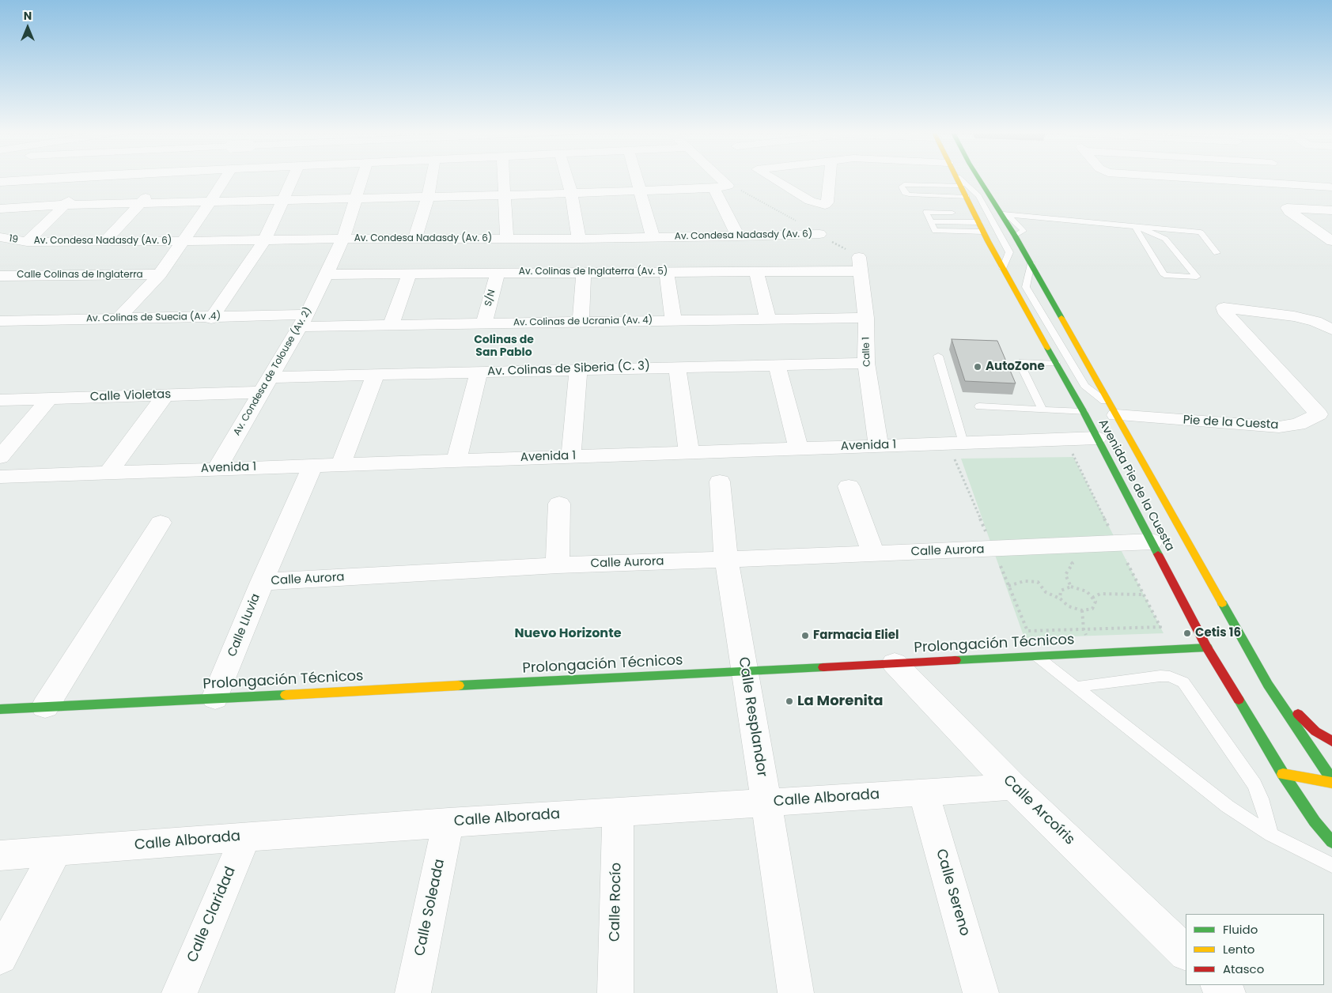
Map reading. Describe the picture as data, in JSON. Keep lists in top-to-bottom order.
{
  "streets": {
    "main road": ["Avenida Pie de la Cuesta", "Prolongación Técnicos"],
    "street": [
      "Av. Condesa Nadasdy (Av. 6)",
      "19",
      "Av. Colinas de Inglaterra (Av. 5)",
      "Calle Colinas de Inglaterra",
      "S/N",
      "Av. Colinas de Suecia (Av .4)",
      "Av. Colinas de Ucrania (Av. 4)",
      "Calle 1",
      "Av. Colinas de Siberia (C. 3)",
      "Av. Condesa de Tolouse (Av. 2)",
      "Calle Violetas",
      "Pie de la Cuesta",
      "Avenida 1",
      "Calle Aurora",
      "Calle Lluvia",
      "Calle Resplandor",
      "Calle Alborada",
      "Calle Arcoíris",
      "Calle Sereno",
      "Calle Rocío",
      "Calle Soleada",
      "Calle Claridad"
    ]
  },
  "crossings": [
    ["Av. Condesa Nadasdy (Av. 6)", "19"],
    ["Av. Condesa Nadasdy (Av. 6)", "Av. Condesa de Tolouse (Av. 2)"],
    ["Av. Colinas de Inglaterra (Av. 5)", "S/N"],
    ["Av. Colinas de Inglaterra (Av. 5)", "Calle 1"],
    ["Av. Colinas de Inglaterra (Av. 5)", "Av. Condesa de Tolouse (Av. 2)"],
    ["S/N", "Av. Colinas de Ucrania (Av. 4)"],
    ["Av. Colinas de Suecia (Av .4)", "Av. Colinas de Ucrania (Av. 4)"],
    ["Av. Colinas de Suecia (Av .4)", "Av. Condesa de Tolouse (Av. 2)"],
    ["Av. Colinas de Ucrania (Av. 4)", "Calle 1"],
    ["Av. Colinas de Ucrania (Av. 4)", "Av. Condesa de Tolouse (Av. 2)"],
    ["Calle 1", "Av. Colinas de Siberia (C. 3)"],
    ["Calle 1", "Avenida 1"],
    ["Av. Colinas de Siberia (C. 3)", "Av. Condesa de Tolouse (Av. 2)"],
    ["Av. Colinas de Siberia (C. 3)", "Calle Violetas"],
    ["Av. Condesa de Tolouse (Av. 2)", "Calle Violetas"],
    ["Av. Condesa de Tolouse (Av. 2)", "Avenida 1"],
    ["Pie de la Cuesta", "Avenida Pie de la Cuesta"],
    ["Avenida 1", "Avenida Pie de la Cuesta"],
    ["Avenida 1", "Calle Lluvia"],
    ["Avenida Pie de la Cuesta", "Calle Aurora"],
    ["Avenida Pie de la Cuesta", "Prolongación Técnicos"],
    ["Calle Aurora", "Calle Lluvia"],
    ["Calle Aurora", "Calle Resplandor"],
    ["Calle Lluvia", "Prolongación Técnicos"],
    ["Prolongación Técnicos", "Calle Resplandor"],
    ["Prolongación Técnicos", "Calle Arcoíris"],
    ["Calle Resplandor", "Calle Alborada"],
    ["Calle Alborada", "Calle Arcoíris"],
    ["Calle Alborada", "Calle Sereno"],
    ["Calle Alborada", "Calle Rocío"],
    ["Calle Alborada", "Calle Soleada"],
    ["Calle Alborada", "Calle Claridad"]
  ],
  "districts": ["Colinas de San Pablo", "Nuevo Horizonte"],
  "places": [
    "AutoZone",
    "Cetis 16",
    "Farmacia Eliel",
    "La Morenita"
  ],
  "legend": ["Fluido", "Lento", "Atasco"],
  "north": "top"
}
